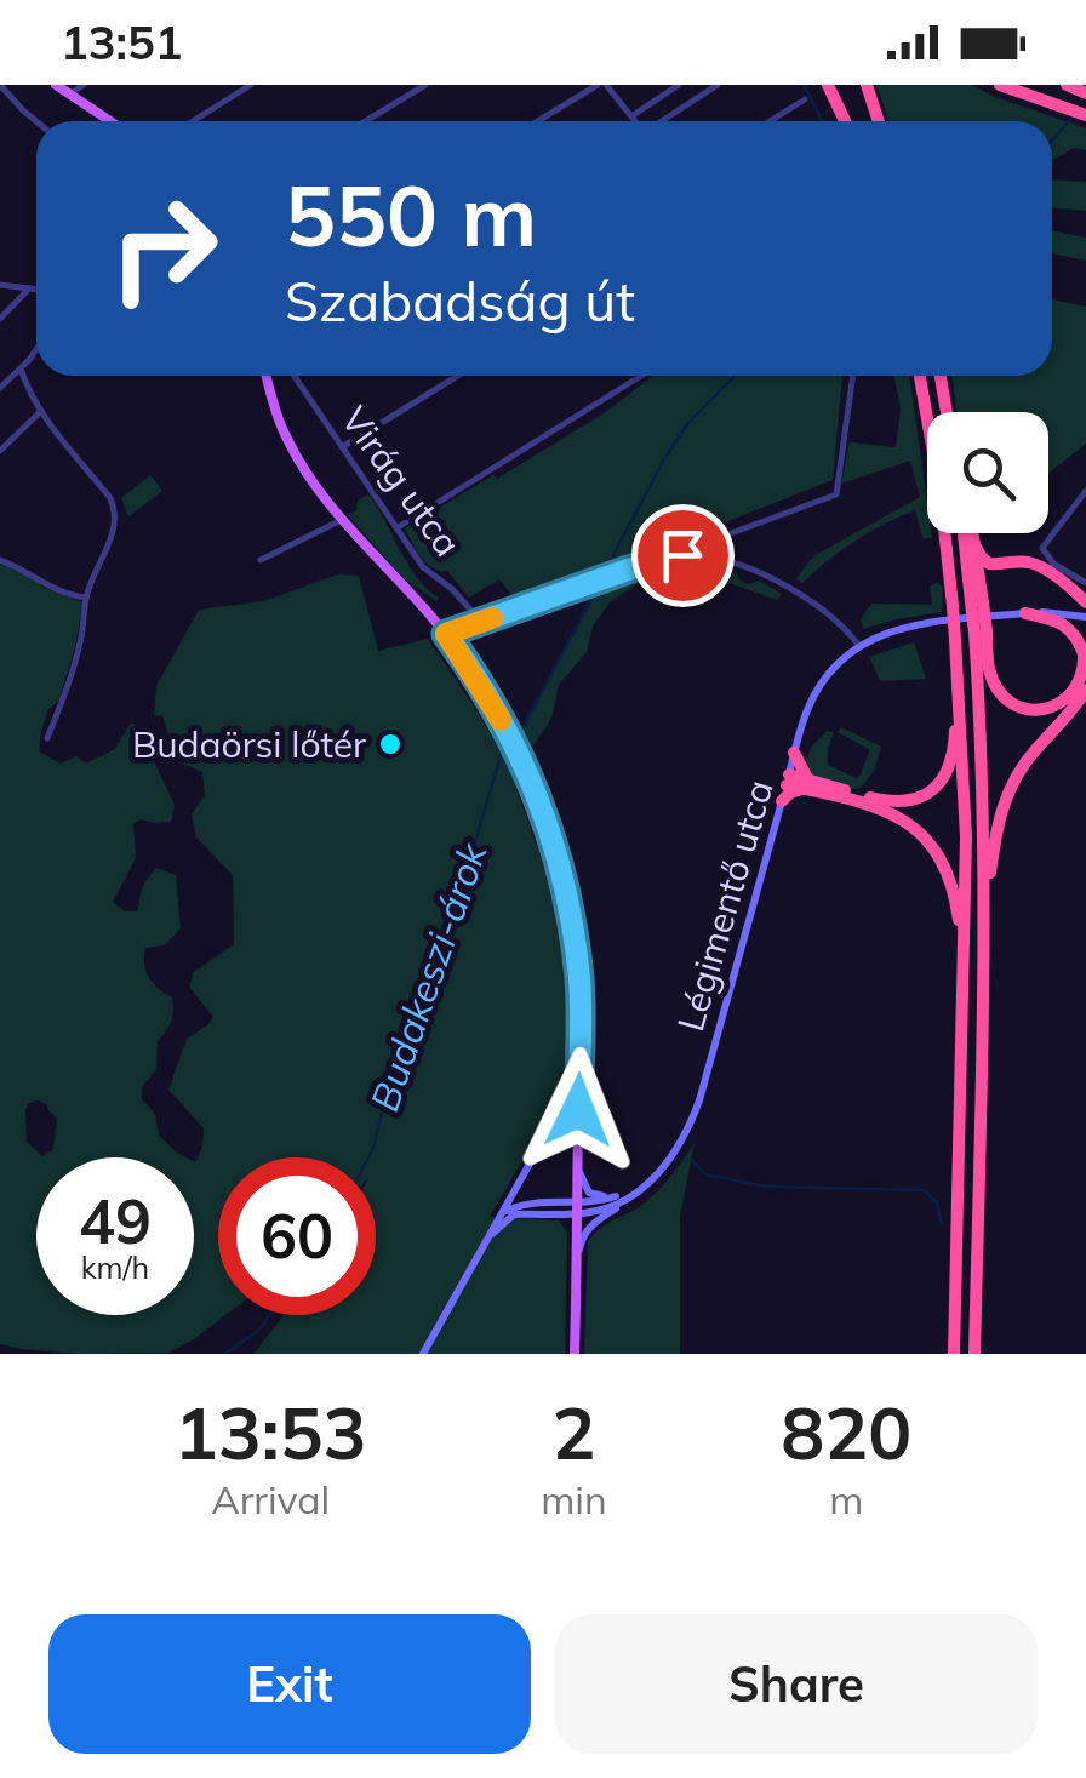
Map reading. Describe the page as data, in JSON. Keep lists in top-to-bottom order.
{
  "streets": {
    "main road": ["Légimentő utca"],
    "street": ["Virág utca"]
  },
  "water": ["Budakeszi-árok"],
  "places": ["Budaörsi lőtér"],
  "page": {
    "status": "13:51",
    "turn": ["550 m", "Szabadság út"],
    "speed": "49 km/h",
    "limit": "60",
    "eta": [
      "13:53",
      "Arrival",
      "2",
      "min",
      "820",
      "m"
    ],
    "buttons": ["Exit", "Share"]
  }
}
